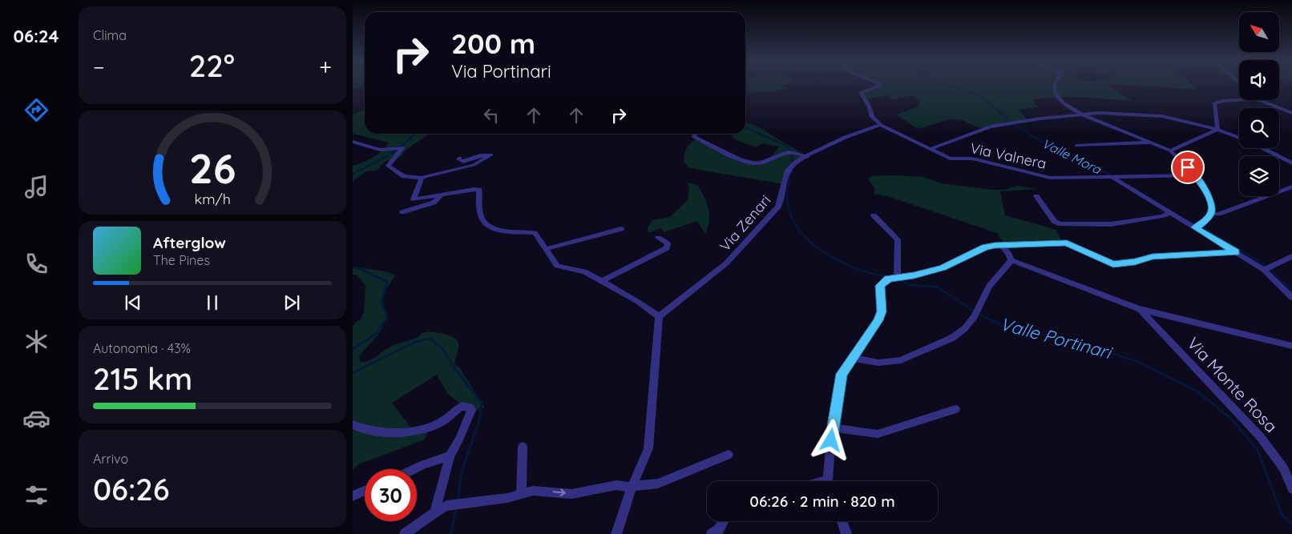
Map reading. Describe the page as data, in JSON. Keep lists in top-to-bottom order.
{
  "streets": {
    "street": ["Via Valnera", "Via Zenari", "Via Monte Rosa"]
  },
  "crossings": [
    ["Via Valnera", "Via Zenari"]
  ],
  "water": ["Valle Mora", "Valle Portinari"],
  "north": "top left",
  "page": {
    "tabs": "06:24",
    "tile": [
      "Clima",
      ["Autonomia · 43%", "215 km"],
      ["Arrivo", "06:26"]
    ],
    "turn": ["200 m", "Via Portinari"],
    "heat": ["−", "22°", "+"],
    "song": ["Afterglow", "The Pines"],
    "limit": "30",
    "trip": "06:26 · 2 min · 820 m",
    "gauge": ["26", "km/h"]
  }
}
